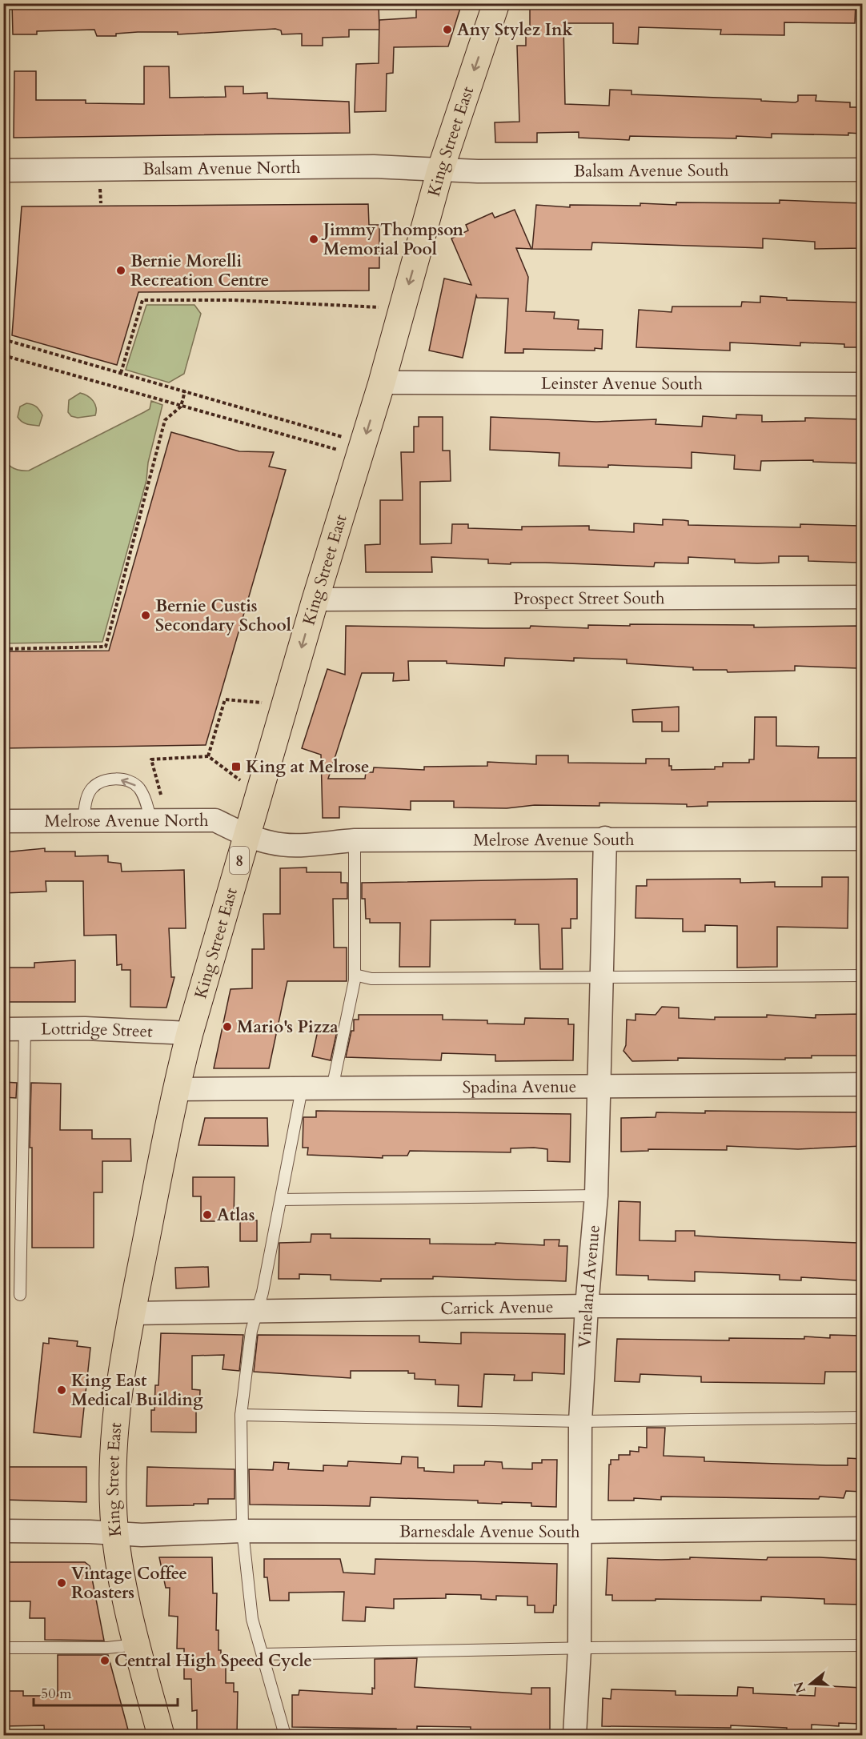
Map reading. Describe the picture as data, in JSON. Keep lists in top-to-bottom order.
{
  "streets": {
    "main road": ["King Street East", "8"],
    "street": [
      "Balsam Avenue North",
      "Balsam Avenue South",
      "Leinster Avenue South",
      "Prospect Street South",
      "Melrose Avenue North",
      "Melrose Avenue South",
      "Lottridge Street",
      "Spadina Avenue",
      "Vineland Avenue",
      "Carrick Avenue",
      "Barnesdale Avenue South"
    ]
  },
  "crossings": [
    ["King Street East", "Balsam Avenue North"],
    ["King Street East", "Balsam Avenue South"],
    ["King Street East", "Leinster Avenue South"],
    ["King Street East", "Prospect Street South"],
    ["King Street East", "Melrose Avenue North"],
    ["King Street East", "Melrose Avenue South"],
    ["King Street East", "Lottridge Street"],
    ["King Street East", "Spadina Avenue"],
    ["King Street East", "Carrick Avenue"],
    ["King Street East", "Barnesdale Avenue South"],
    ["Balsam Avenue North", "Balsam Avenue South"],
    ["Melrose Avenue North", "Melrose Avenue South"],
    ["Melrose Avenue South", "Vineland Avenue"],
    ["Spadina Avenue", "Vineland Avenue"],
    ["Vineland Avenue", "Carrick Avenue"],
    ["Vineland Avenue", "Barnesdale Avenue South"]
  ],
  "one_way": ["King Street East"],
  "places": {
    "other": [
      "Any Stylez Ink",
      "Jimmy Thompson Memorial Pool",
      "Bernie Morelli Recreation Centre",
      "Bernie Custis Secondary School",
      "Mario's Pizza",
      "Atlas",
      "King East Medical Building",
      "Vintage Coffee Roasters",
      "Central High Speed Cycle"
    ],
    "transit": ["King at Melrose"]
  },
  "scale_bar": "50 m",
  "north": "left"
}
